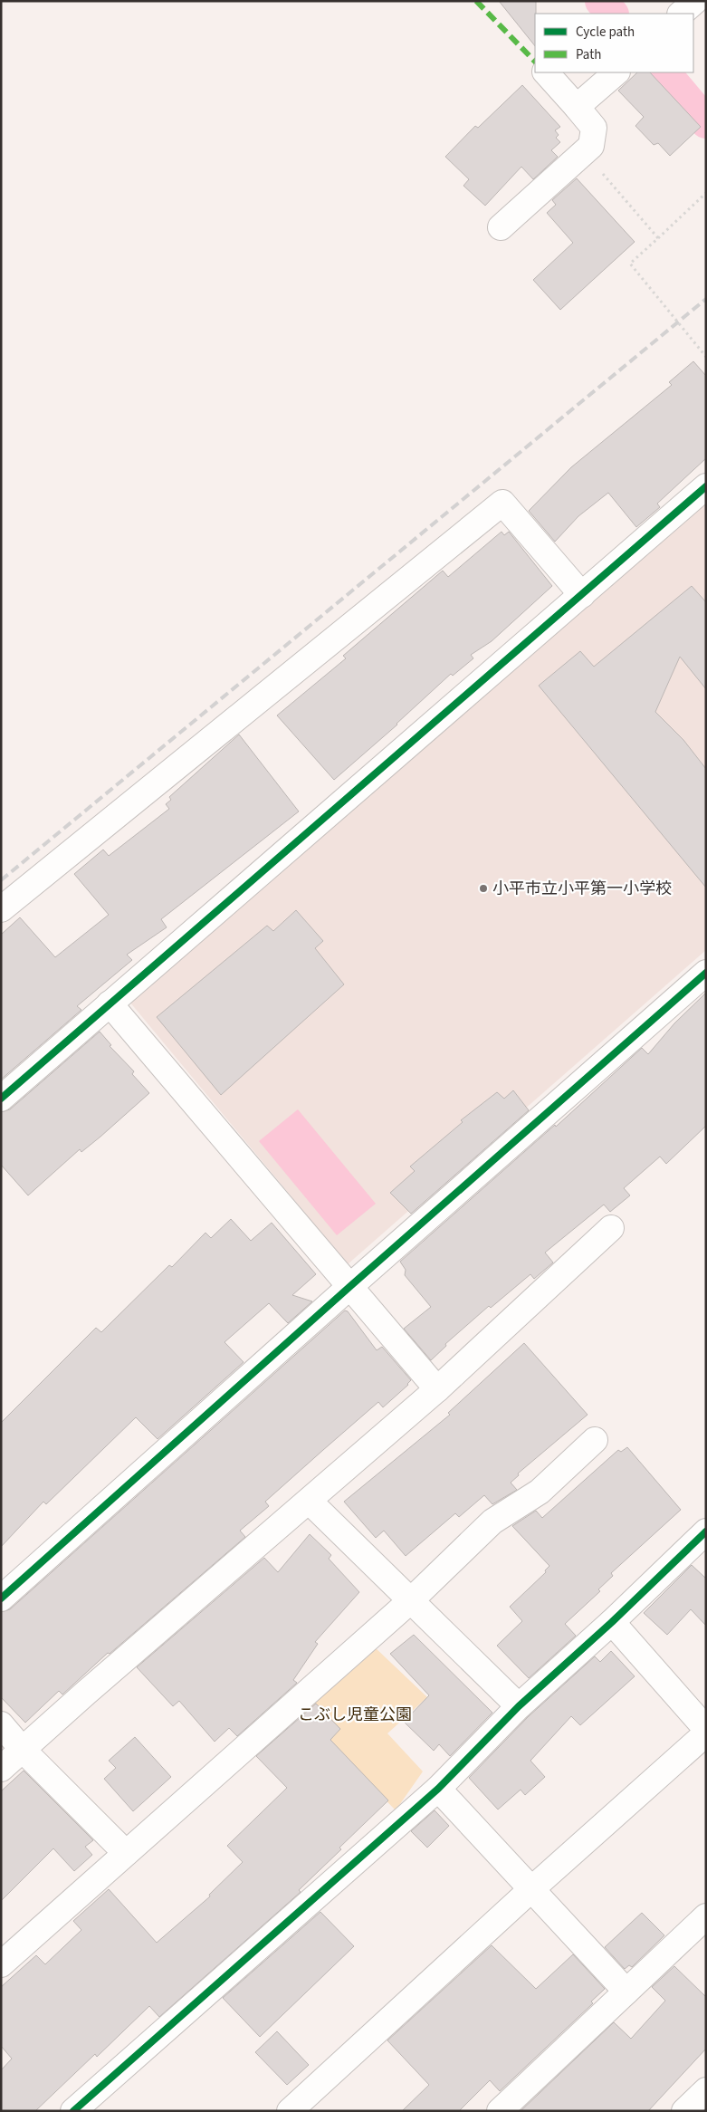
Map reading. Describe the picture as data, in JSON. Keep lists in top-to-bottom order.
{
  "parks": ["こぶし児童公園"],
  "places": ["小平市立小平第一小学校"],
  "legend": ["Cycle path", "Path"]
}
